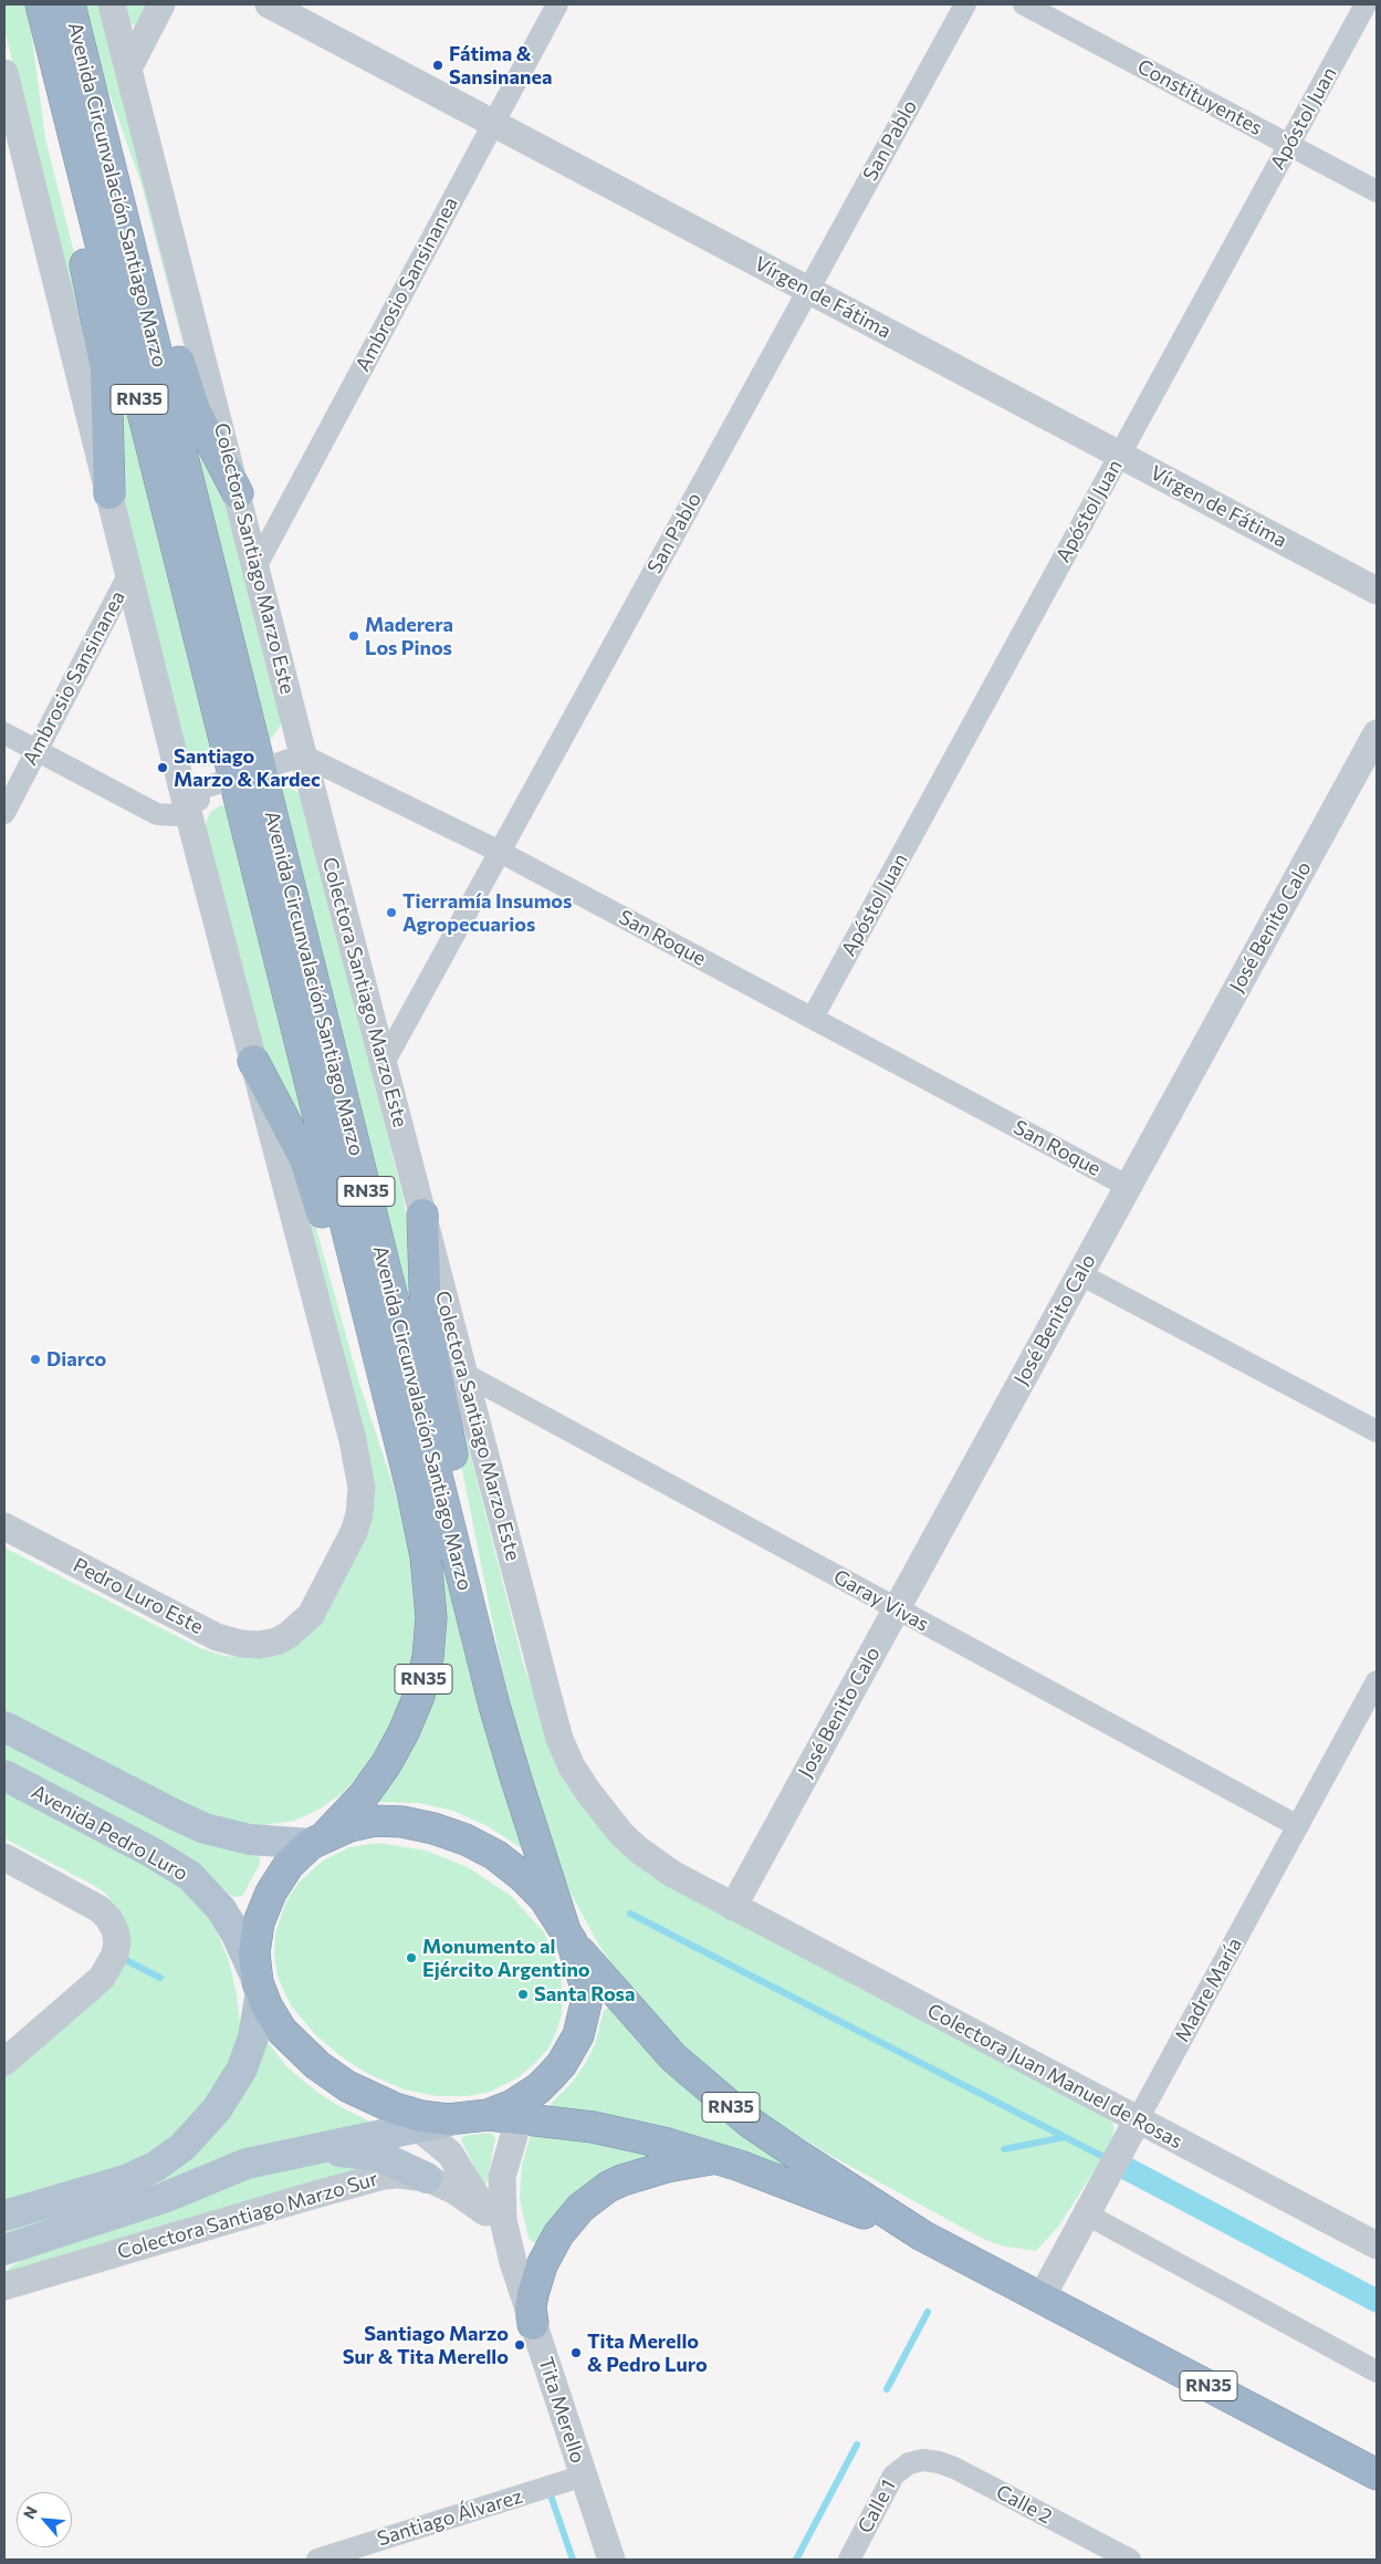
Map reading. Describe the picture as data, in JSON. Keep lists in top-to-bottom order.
{
  "streets": {
    "highway": ["Avenida Circunvalación Santiago Marzo", "RN35"],
    "main road": ["Avenida Pedro Luro"],
    "street": [
      "Constituyentes",
      "Apóstol Juan",
      "San Pablo",
      "Ambrosio Sansinanea",
      "Vírgen de Fátima",
      "Colectora Santiago Marzo Este",
      "José Benito Calo",
      "San Roque",
      "Pedro Luro Este",
      "Garay Vivas",
      "Madre María",
      "Colectora Juan Manuel de Rosas",
      "Colectora Santiago Marzo Sur",
      "Tita Merello",
      "Calle 2",
      "Calle 1",
      "Santiago Álvarez"
    ]
  },
  "crossings": [
    ["Constituyentes", "Apóstol Juan"],
    ["Apóstol Juan", "Vírgen de Fátima"],
    ["Apóstol Juan", "San Roque"],
    ["San Pablo", "Vírgen de Fátima"],
    ["San Pablo", "Colectora Santiago Marzo Este"],
    ["San Pablo", "San Roque"],
    ["Avenida Circunvalación Santiago Marzo", "RN35"],
    ["Ambrosio Sansinanea", "Vírgen de Fátima"],
    ["Ambrosio Sansinanea", "Colectora Santiago Marzo Este"],
    ["RN35", "Avenida Pedro Luro"],
    ["RN35", "Madre María"],
    ["RN35", "Tita Merello"],
    ["Colectora Santiago Marzo Este", "José Benito Calo"],
    ["Colectora Santiago Marzo Este", "San Roque"],
    ["Colectora Santiago Marzo Este", "Garay Vivas"],
    ["Colectora Santiago Marzo Este", "Colectora Juan Manuel de Rosas"],
    ["José Benito Calo", "San Roque"],
    ["José Benito Calo", "Garay Vivas"],
    ["José Benito Calo", "Colectora Juan Manuel de Rosas"],
    ["Garay Vivas", "Madre María"],
    ["Madre María", "Colectora Juan Manuel de Rosas"],
    ["Colectora Santiago Marzo Sur", "Tita Merello"],
    ["Tita Merello", "Santiago Álvarez"],
    ["Calle 2", "Calle 1"]
  ],
  "places": [
    "Fátima & Sansinanea",
    "Maderera Los Pinos",
    "Santiago Marzo & Kardec",
    "Tierramía Insumos Agropecuarios",
    "Diarco",
    "Monumento al Ejército Argentino",
    "Santa Rosa",
    "Santiago Marzo Sur & Tita Merello",
    "Tita Merello & Pedro Luro"
  ],
  "north": "top left"
}
